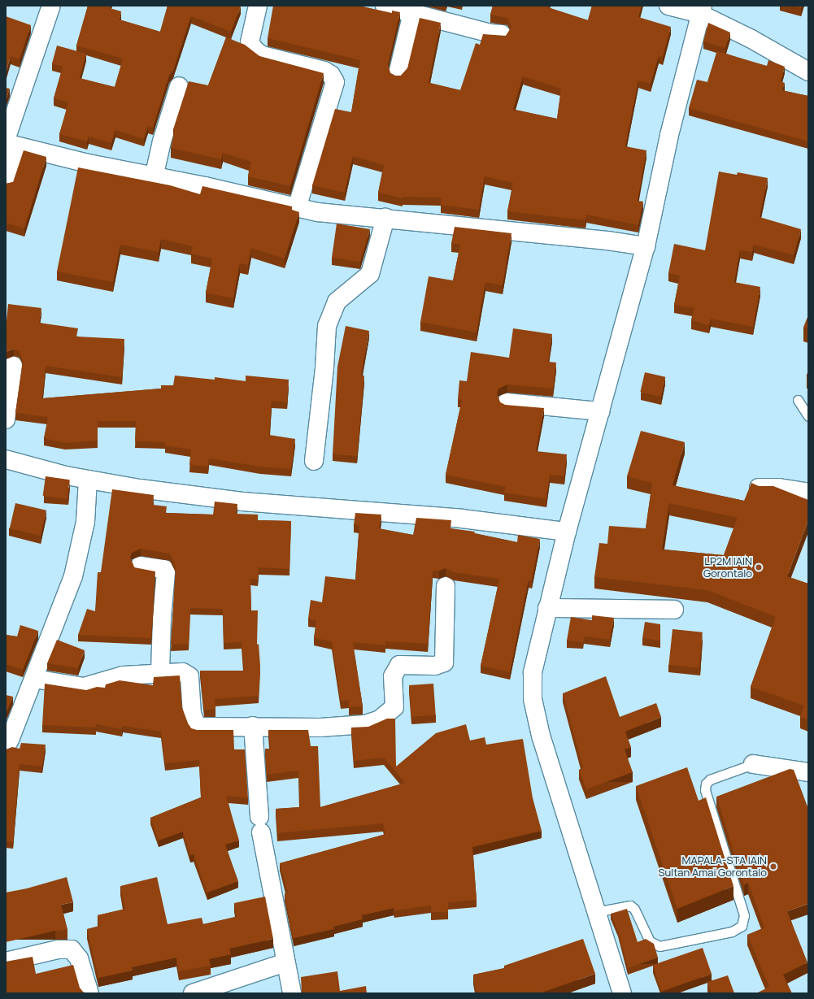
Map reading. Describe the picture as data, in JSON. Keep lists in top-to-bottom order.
{
  "places": ["LP2M IAIN Gorontalo", "MAPALA-STA IAIN Sultan Amai Gorontalo"]
}
